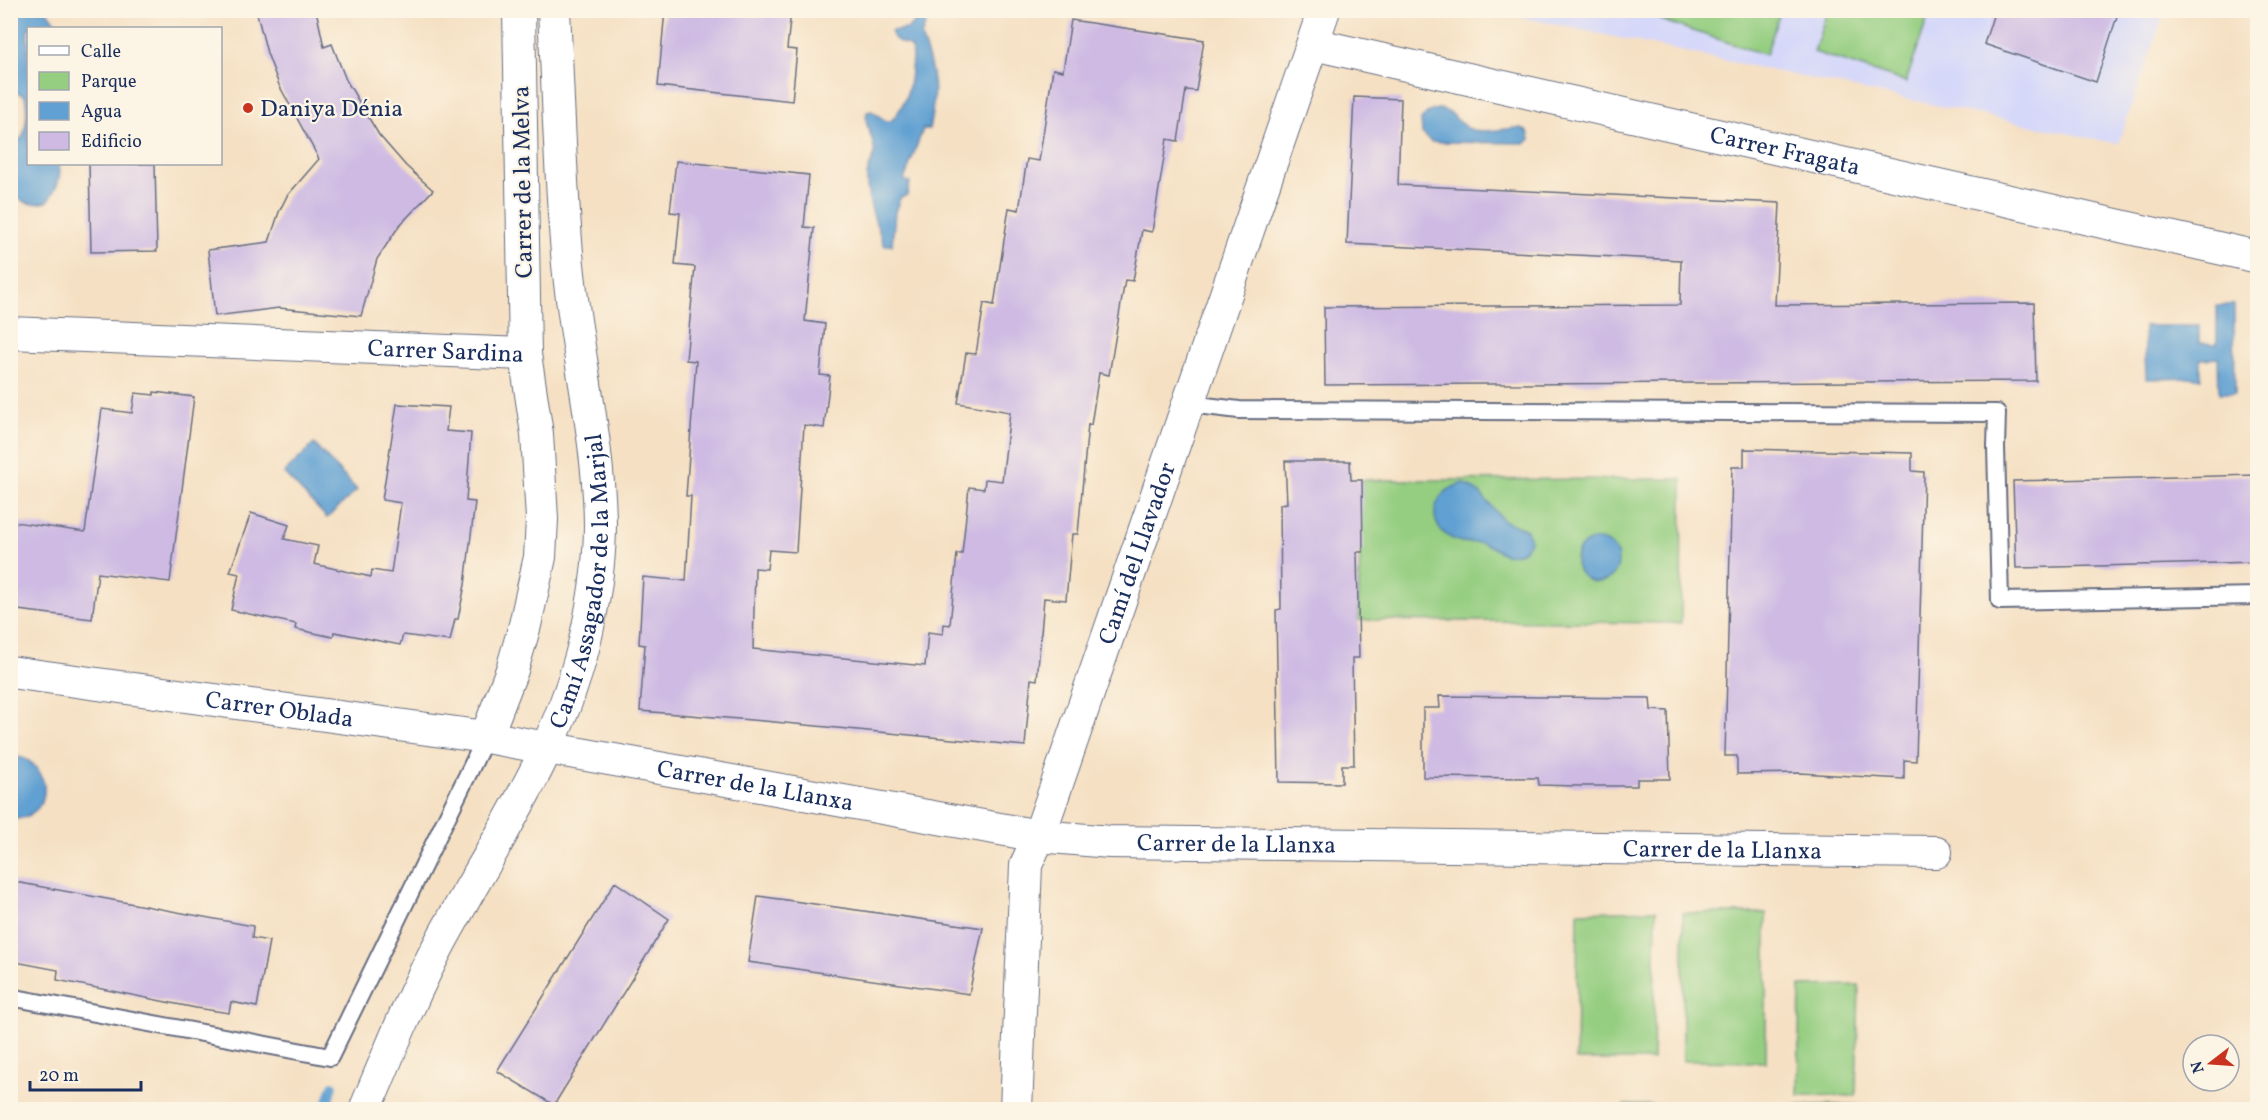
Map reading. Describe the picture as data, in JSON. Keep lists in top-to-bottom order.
{
  "streets": {
    "street": [
      "Carrer Fragata",
      "Carrer de la Melva",
      "Carrer Sardina",
      "Camí del Llavador",
      "Camí Assagador de la Marjal",
      "Carrer Oblada",
      "Carrer de la Llanxa"
    ]
  },
  "crossings": [
    ["Carrer Fragata", "Camí del Llavador"],
    ["Carrer de la Melva", "Carrer Sardina"],
    ["Carrer Sardina", "Carrer Oblada"],
    ["Camí del Llavador", "Carrer de la Llanxa"],
    ["Camí Assagador de la Marjal", "Carrer Oblada"],
    ["Camí Assagador de la Marjal", "Carrer de la Llanxa"],
    ["Carrer Oblada", "Carrer de la Llanxa"]
  ],
  "places": ["Daniya Dénia"],
  "legend": [
    "Calle",
    "Parque",
    "Agua",
    "Edificio"
  ],
  "scale_bar": "20 m",
  "north": "left"
}
